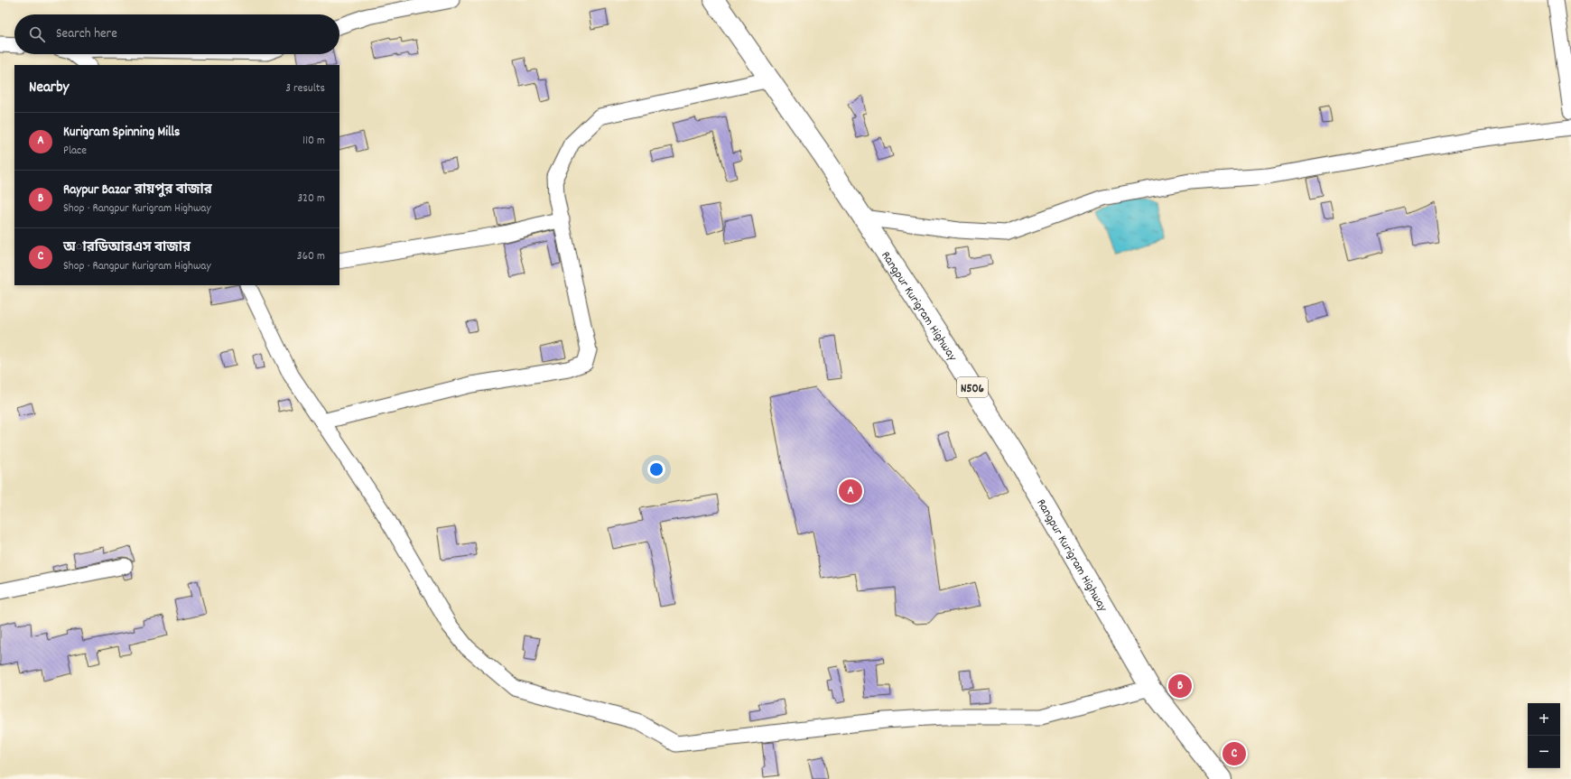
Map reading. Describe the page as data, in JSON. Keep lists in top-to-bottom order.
{
  "streets": {
    "highway": ["Rangpur Kurigram Highway", "N506"]
  },
  "page": {
    "search": "Search here",
    "heading": ["Nearby", "3 results"],
    "list": [
      {
        "mark": "A",
        "name": "Kurigram Spinning Mills",
        "note": "Place",
        "value": "110 m"
      },
      {
        "mark": "B",
        "name": "Raypur Bazar রায়পুর বাজার",
        "note": "Shop · Rangpur Kurigram Highway",
        "value": "320 m"
      },
      {
        "mark": "C",
        "name": "অারডিআরএস বাজার",
        "note": "Shop · Rangpur Kurigram Highway",
        "value": "360 m"
      }
    ],
    "pins": ["A", "B", "C"],
    "map_buttons": ["+", "−"]
  }
}
